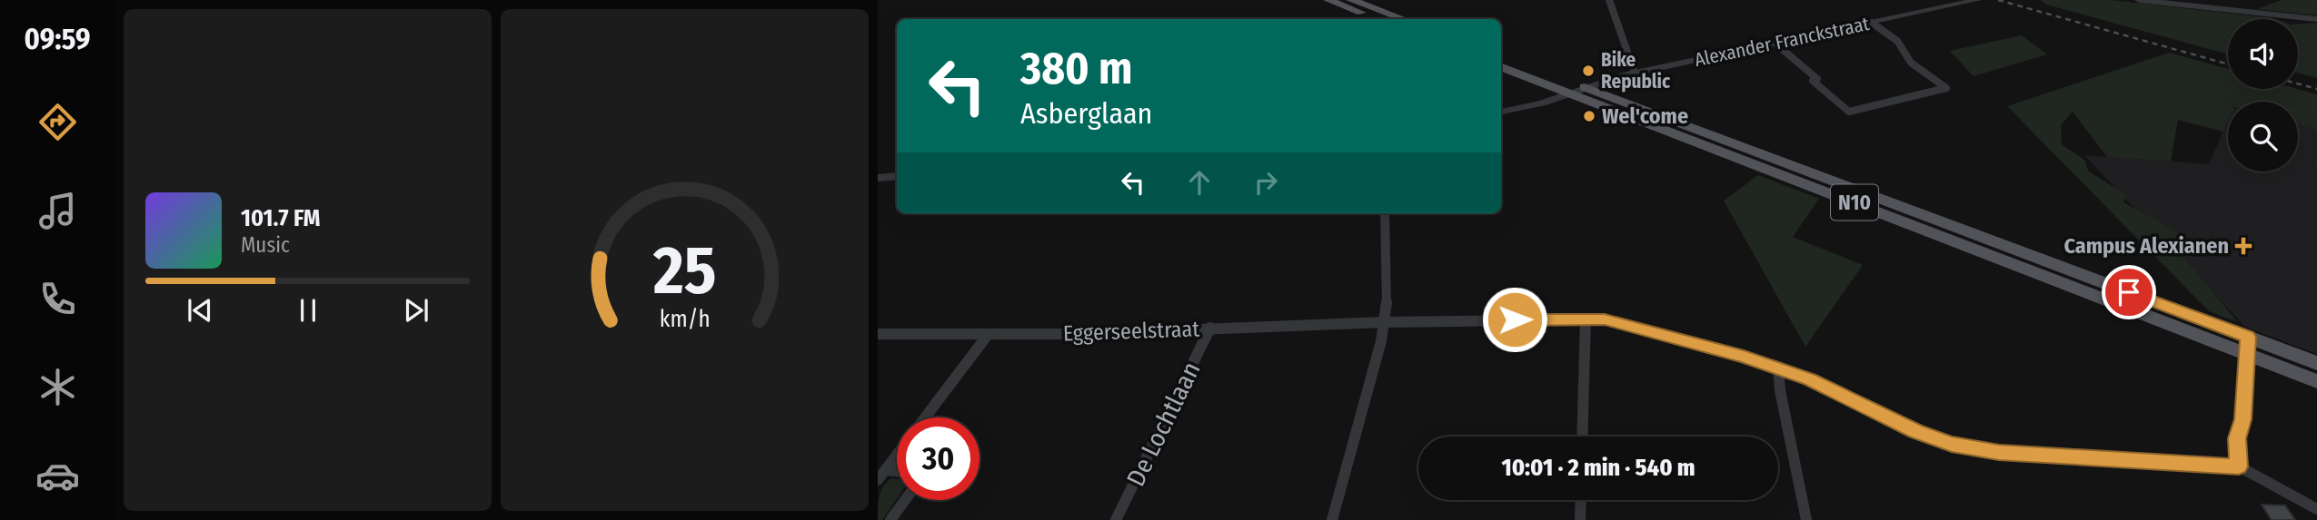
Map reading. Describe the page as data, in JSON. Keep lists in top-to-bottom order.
{
  "streets": {
    "main road": ["N10"],
    "street": ["Alexander Franckstraat", "Eggerseelstraat", "De Lochtlaan"]
  },
  "crossings": [
    ["Alexander Franckstraat", "N10"],
    ["Eggerseelstraat", "De Lochtlaan"]
  ],
  "places": {
    "other": ["Bike Republic", "Wel'come"],
    "health": ["Campus Alexianen"]
  },
  "page": {
    "tabs": "09:59",
    "turn": ["380 m", "Asberglaan"],
    "song": ["101.7 FM", "Music"],
    "limit": "30",
    "trip": "10:01 · 2 min · 540 m",
    "gauge": ["25", "km/h"]
  }
}
